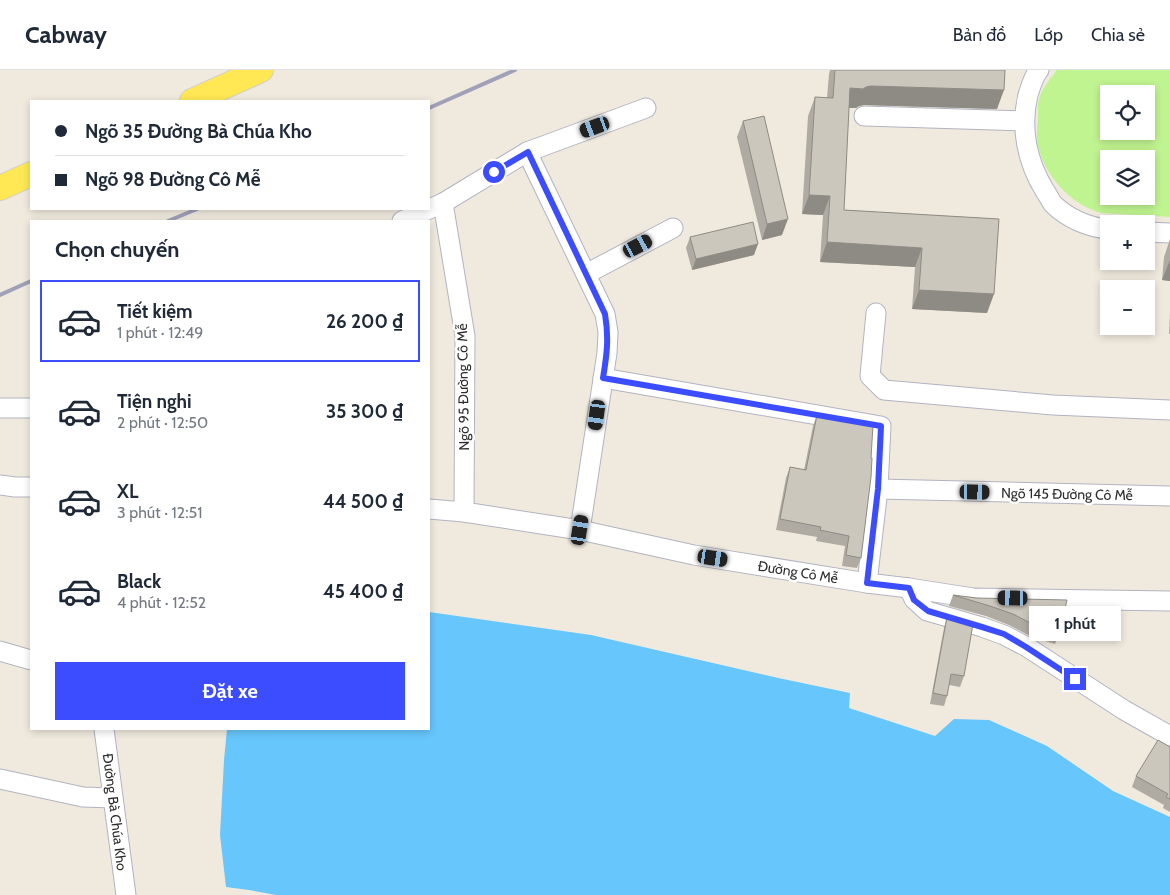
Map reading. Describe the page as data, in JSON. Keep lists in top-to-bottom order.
{
  "streets": {
    "street": [
      "Ngõ 95 Đường Cô Mễ",
      "Ngõ 145 Đường Cô Mễ",
      "Đường Cô Mễ",
      "Đường Bà Chúa Kho"
    ]
  },
  "crossings": [
    ["Ngõ 95 Đường Cô Mễ", "Đường Cô Mễ"]
  ],
  "page": {
    "header": "Cabway",
    "nav": ["Bản đồ", "Lớp", "Chia sẻ"],
    "map_buttons": ["+", "−"],
    "banner": ["Ngõ 35 Đường Bà Chúa Kho", "Ngõ 98 Đường Cô Mễ"],
    "heading": "Chọn chuyến",
    "list": [
      {
        "name": "Tiết kiệm",
        "note": "1 phút · 12:49",
        "value": "26 200 ₫"
      },
      {
        "name": "Tiện nghi",
        "note": "2 phút · 12:50",
        "value": "35 300 ₫"
      },
      {
        "name": "XL",
        "note": "3 phút · 12:51",
        "value": "44 500 ₫"
      },
      {
        "name": "Black",
        "note": "4 phút · 12:52",
        "value": "45 400 ₫"
      }
    ],
    "bubble": "1 phút",
    "buttons": "Đặt xe"
  }
}
